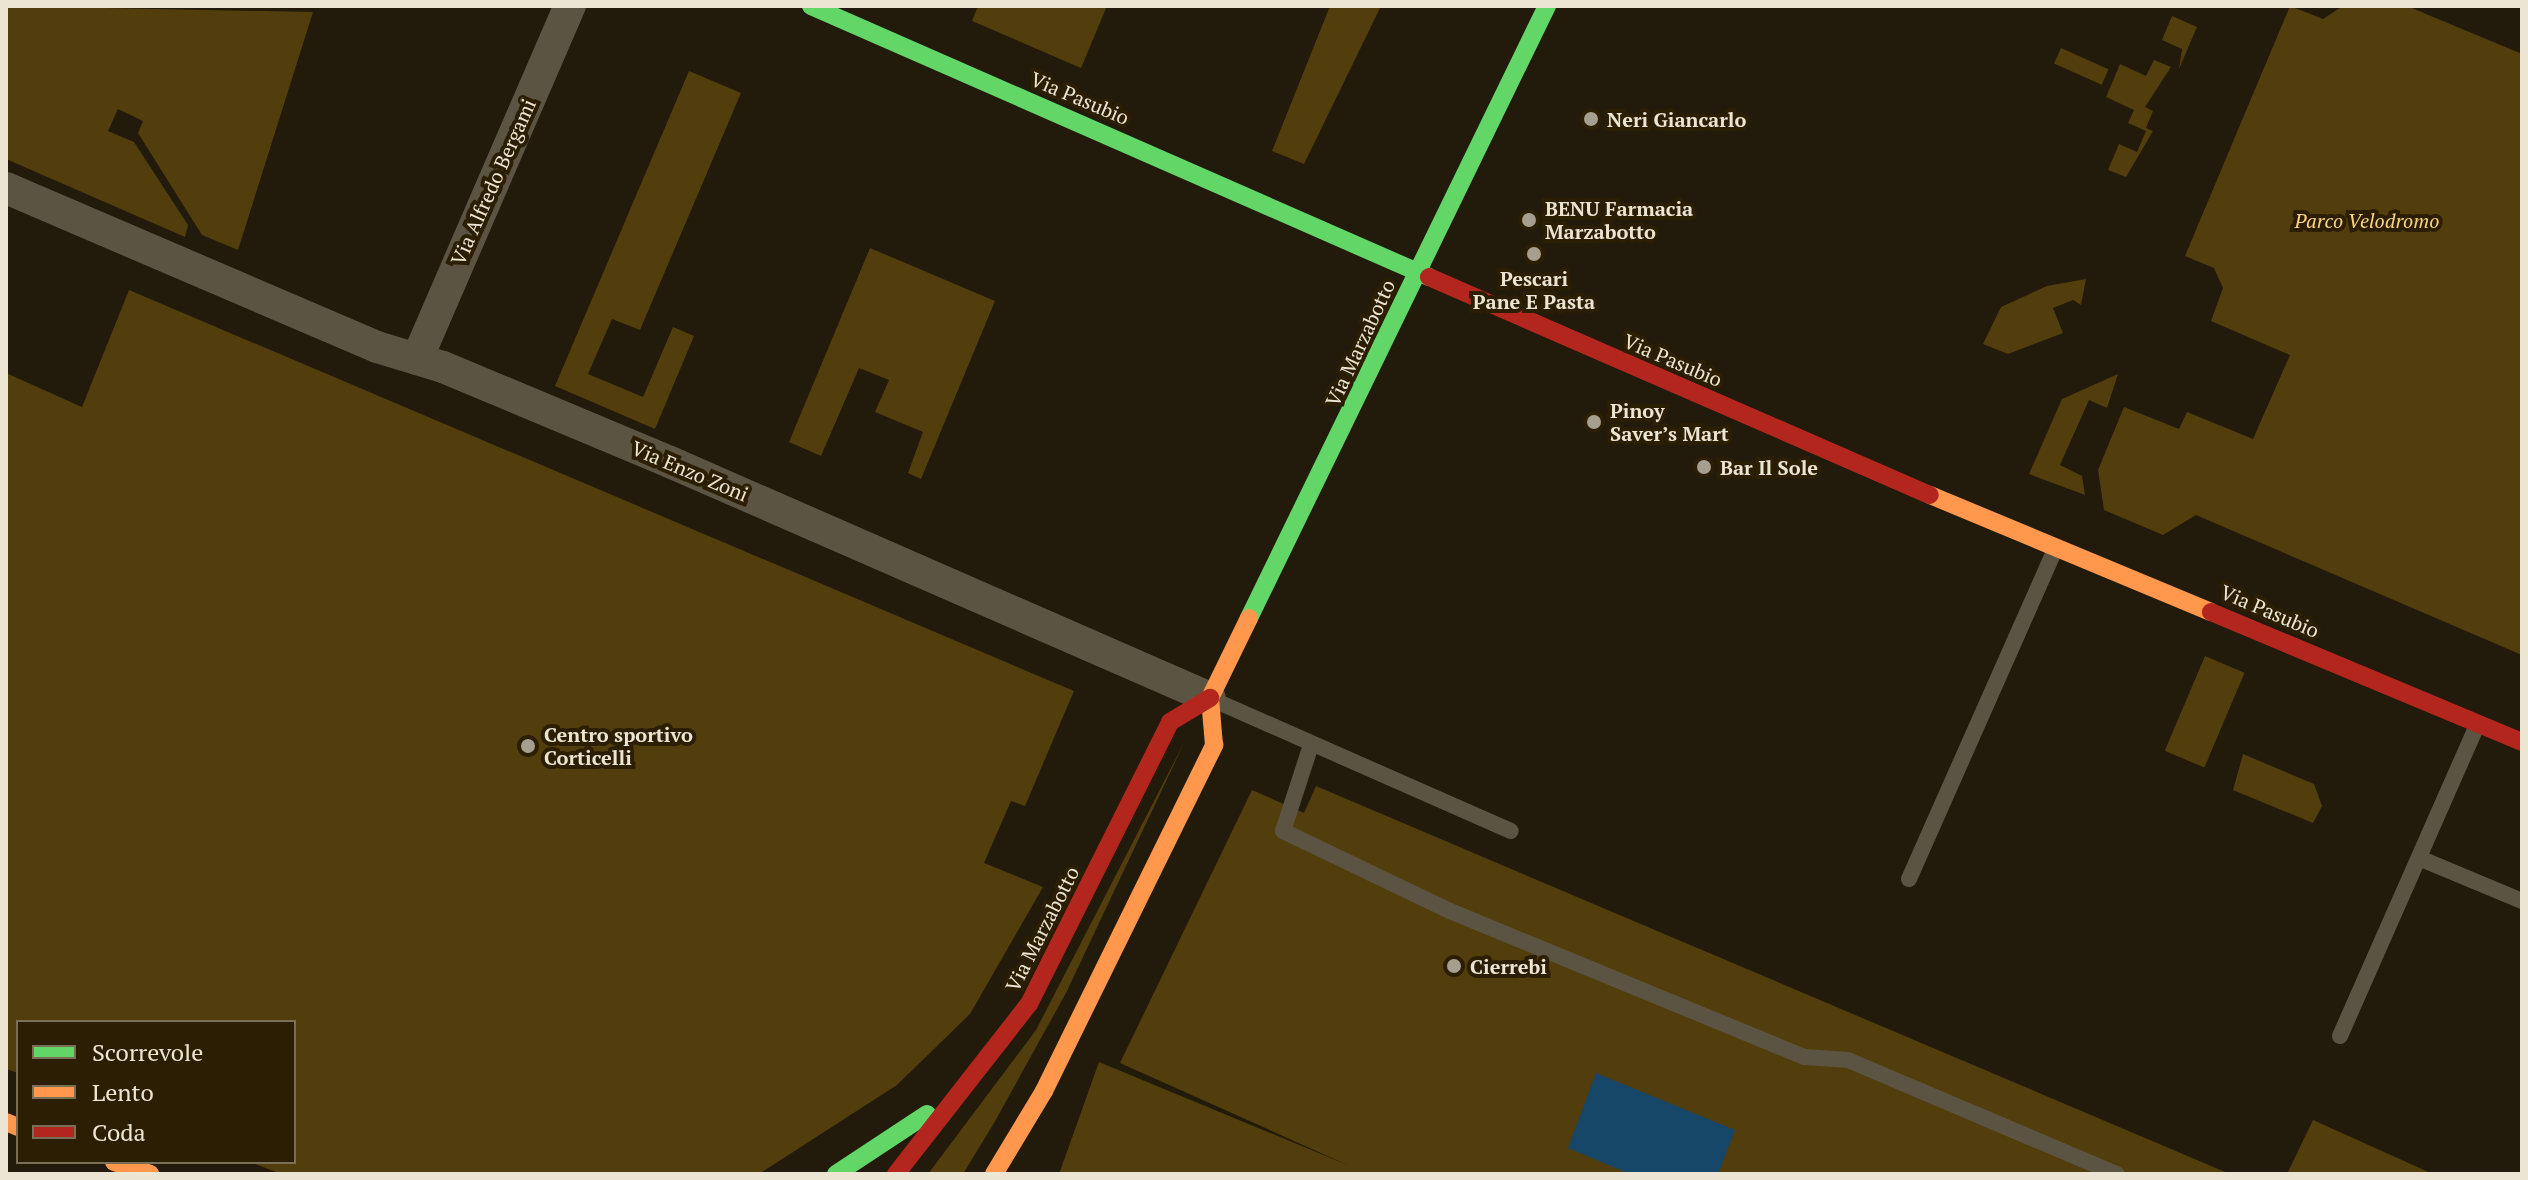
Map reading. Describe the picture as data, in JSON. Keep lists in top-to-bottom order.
{
  "streets": {
    "street": [
      "Via Pasubio",
      "Via Alfredo Bergami",
      "Via Marzabotto",
      "Via Enzo Zoni"
    ]
  },
  "crossings": [
    ["Via Pasubio", "Via Marzabotto"],
    ["Via Alfredo Bergami", "Via Enzo Zoni"],
    ["Via Marzabotto", "Via Enzo Zoni"]
  ],
  "parks": ["Parco Velodromo"],
  "places": [
    "Neri Giancarlo",
    "BENU Farmacia Marzabotto",
    "Pescari Pane E Pasta",
    "Pinoy Saver’s Mart",
    "Bar Il Sole",
    "Centro sportivo Corticelli",
    "Cierrebi"
  ],
  "legend": ["Scorrevole", "Lento", "Coda"]
}
